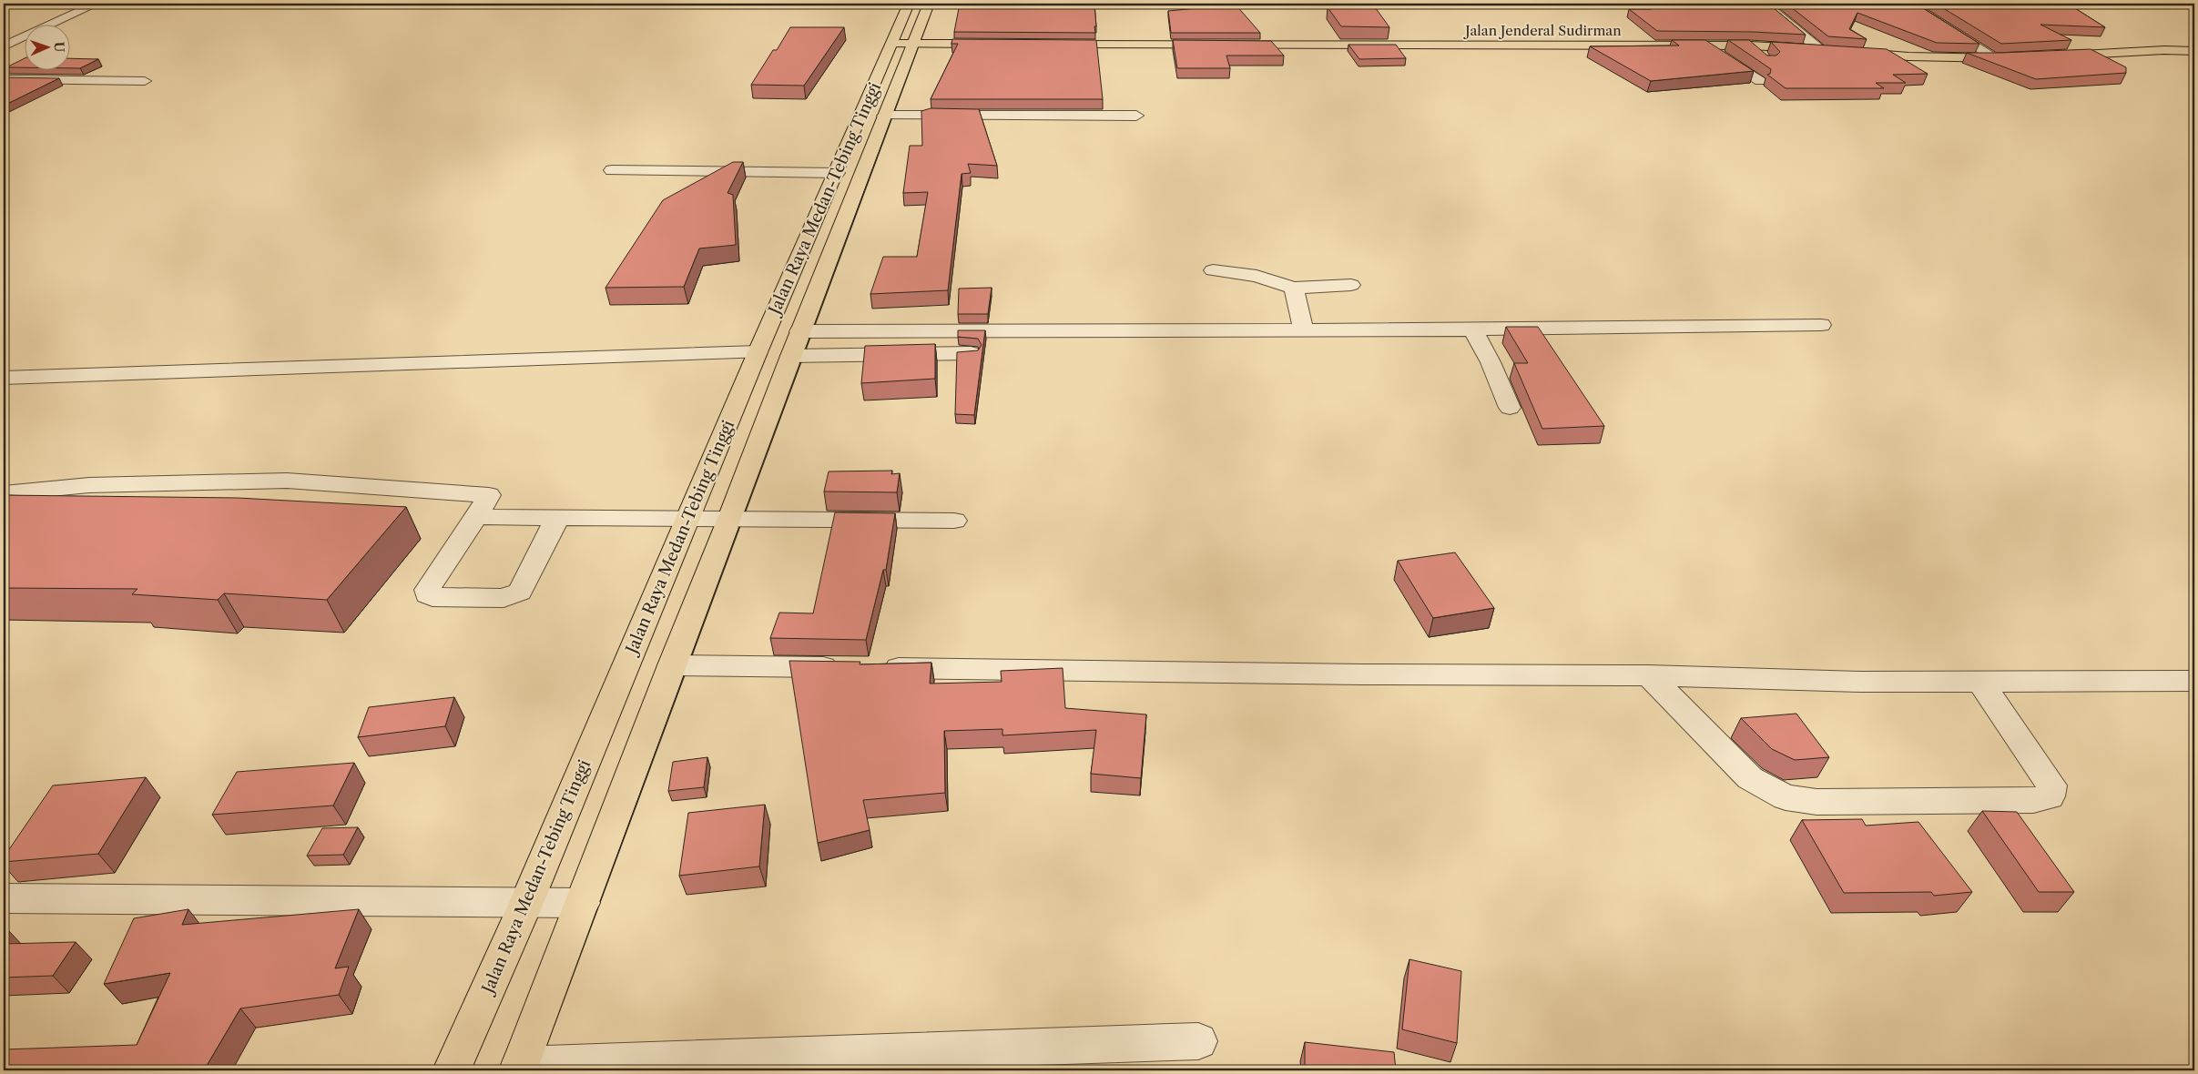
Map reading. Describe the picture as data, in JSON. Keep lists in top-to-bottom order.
{
  "streets": {
    "main road": ["Jalan Jenderal Sudirman", "Jalan Raya Medan-Tebing Tinggi"]
  },
  "north": "right"
}
